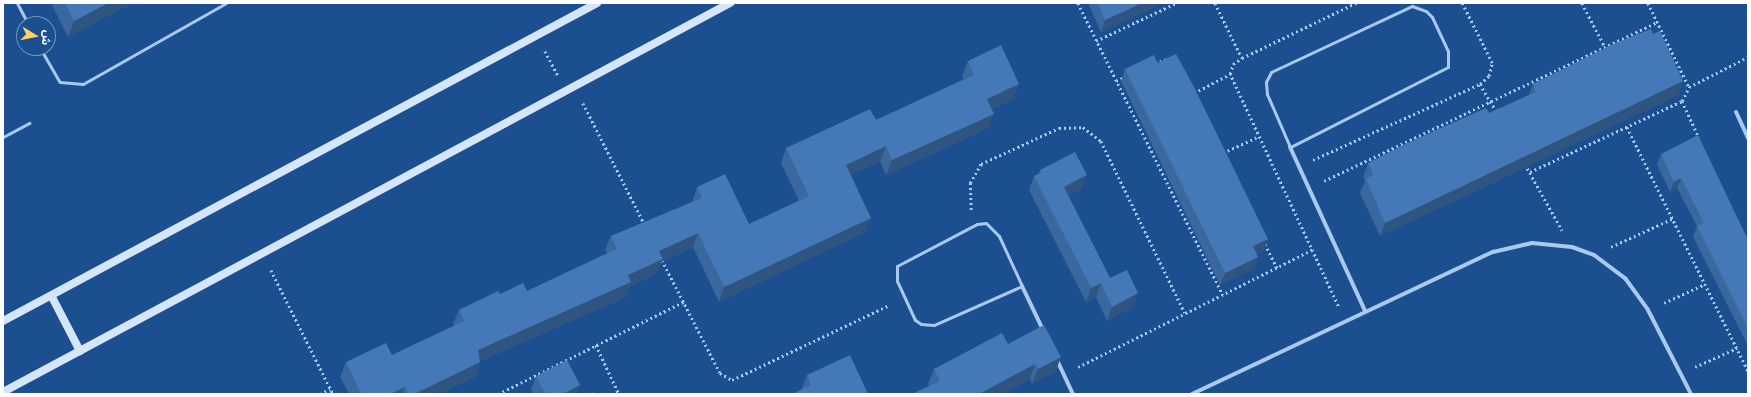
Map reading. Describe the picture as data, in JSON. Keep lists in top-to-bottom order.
{
  "north": "right"
}
